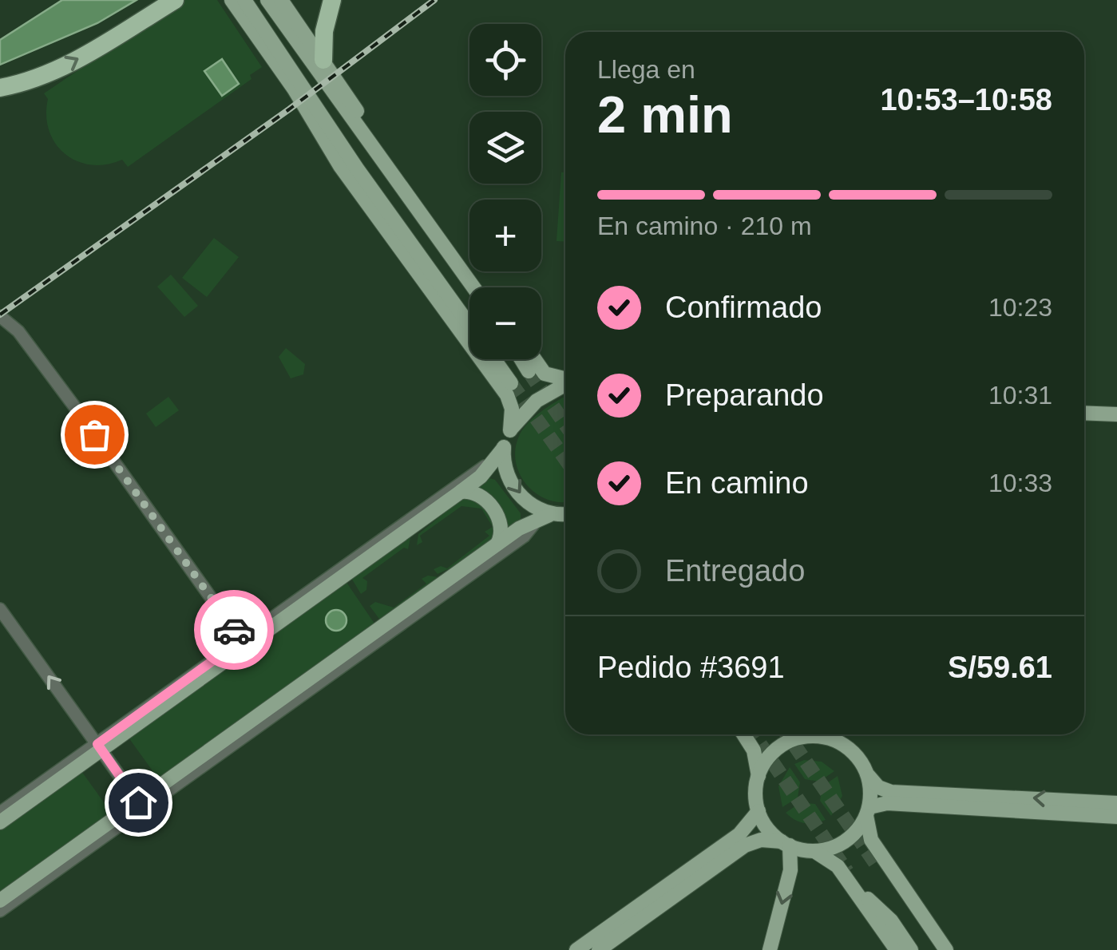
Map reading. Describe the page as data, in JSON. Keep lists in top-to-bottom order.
{
  "page": {
    "map_buttons": ["+", "−"],
    "heading": ["2 min", "Llega en", "10:53–10:58"],
    "panel": ["Pedido #3691", "S/59.61"],
    "bar": "En camino · 210 m",
    "list": [
      ["Confirmado", "10:23"],
      ["Preparando", "10:31"],
      ["En camino", "10:33"],
      "Entregado"
    ]
  }
}
